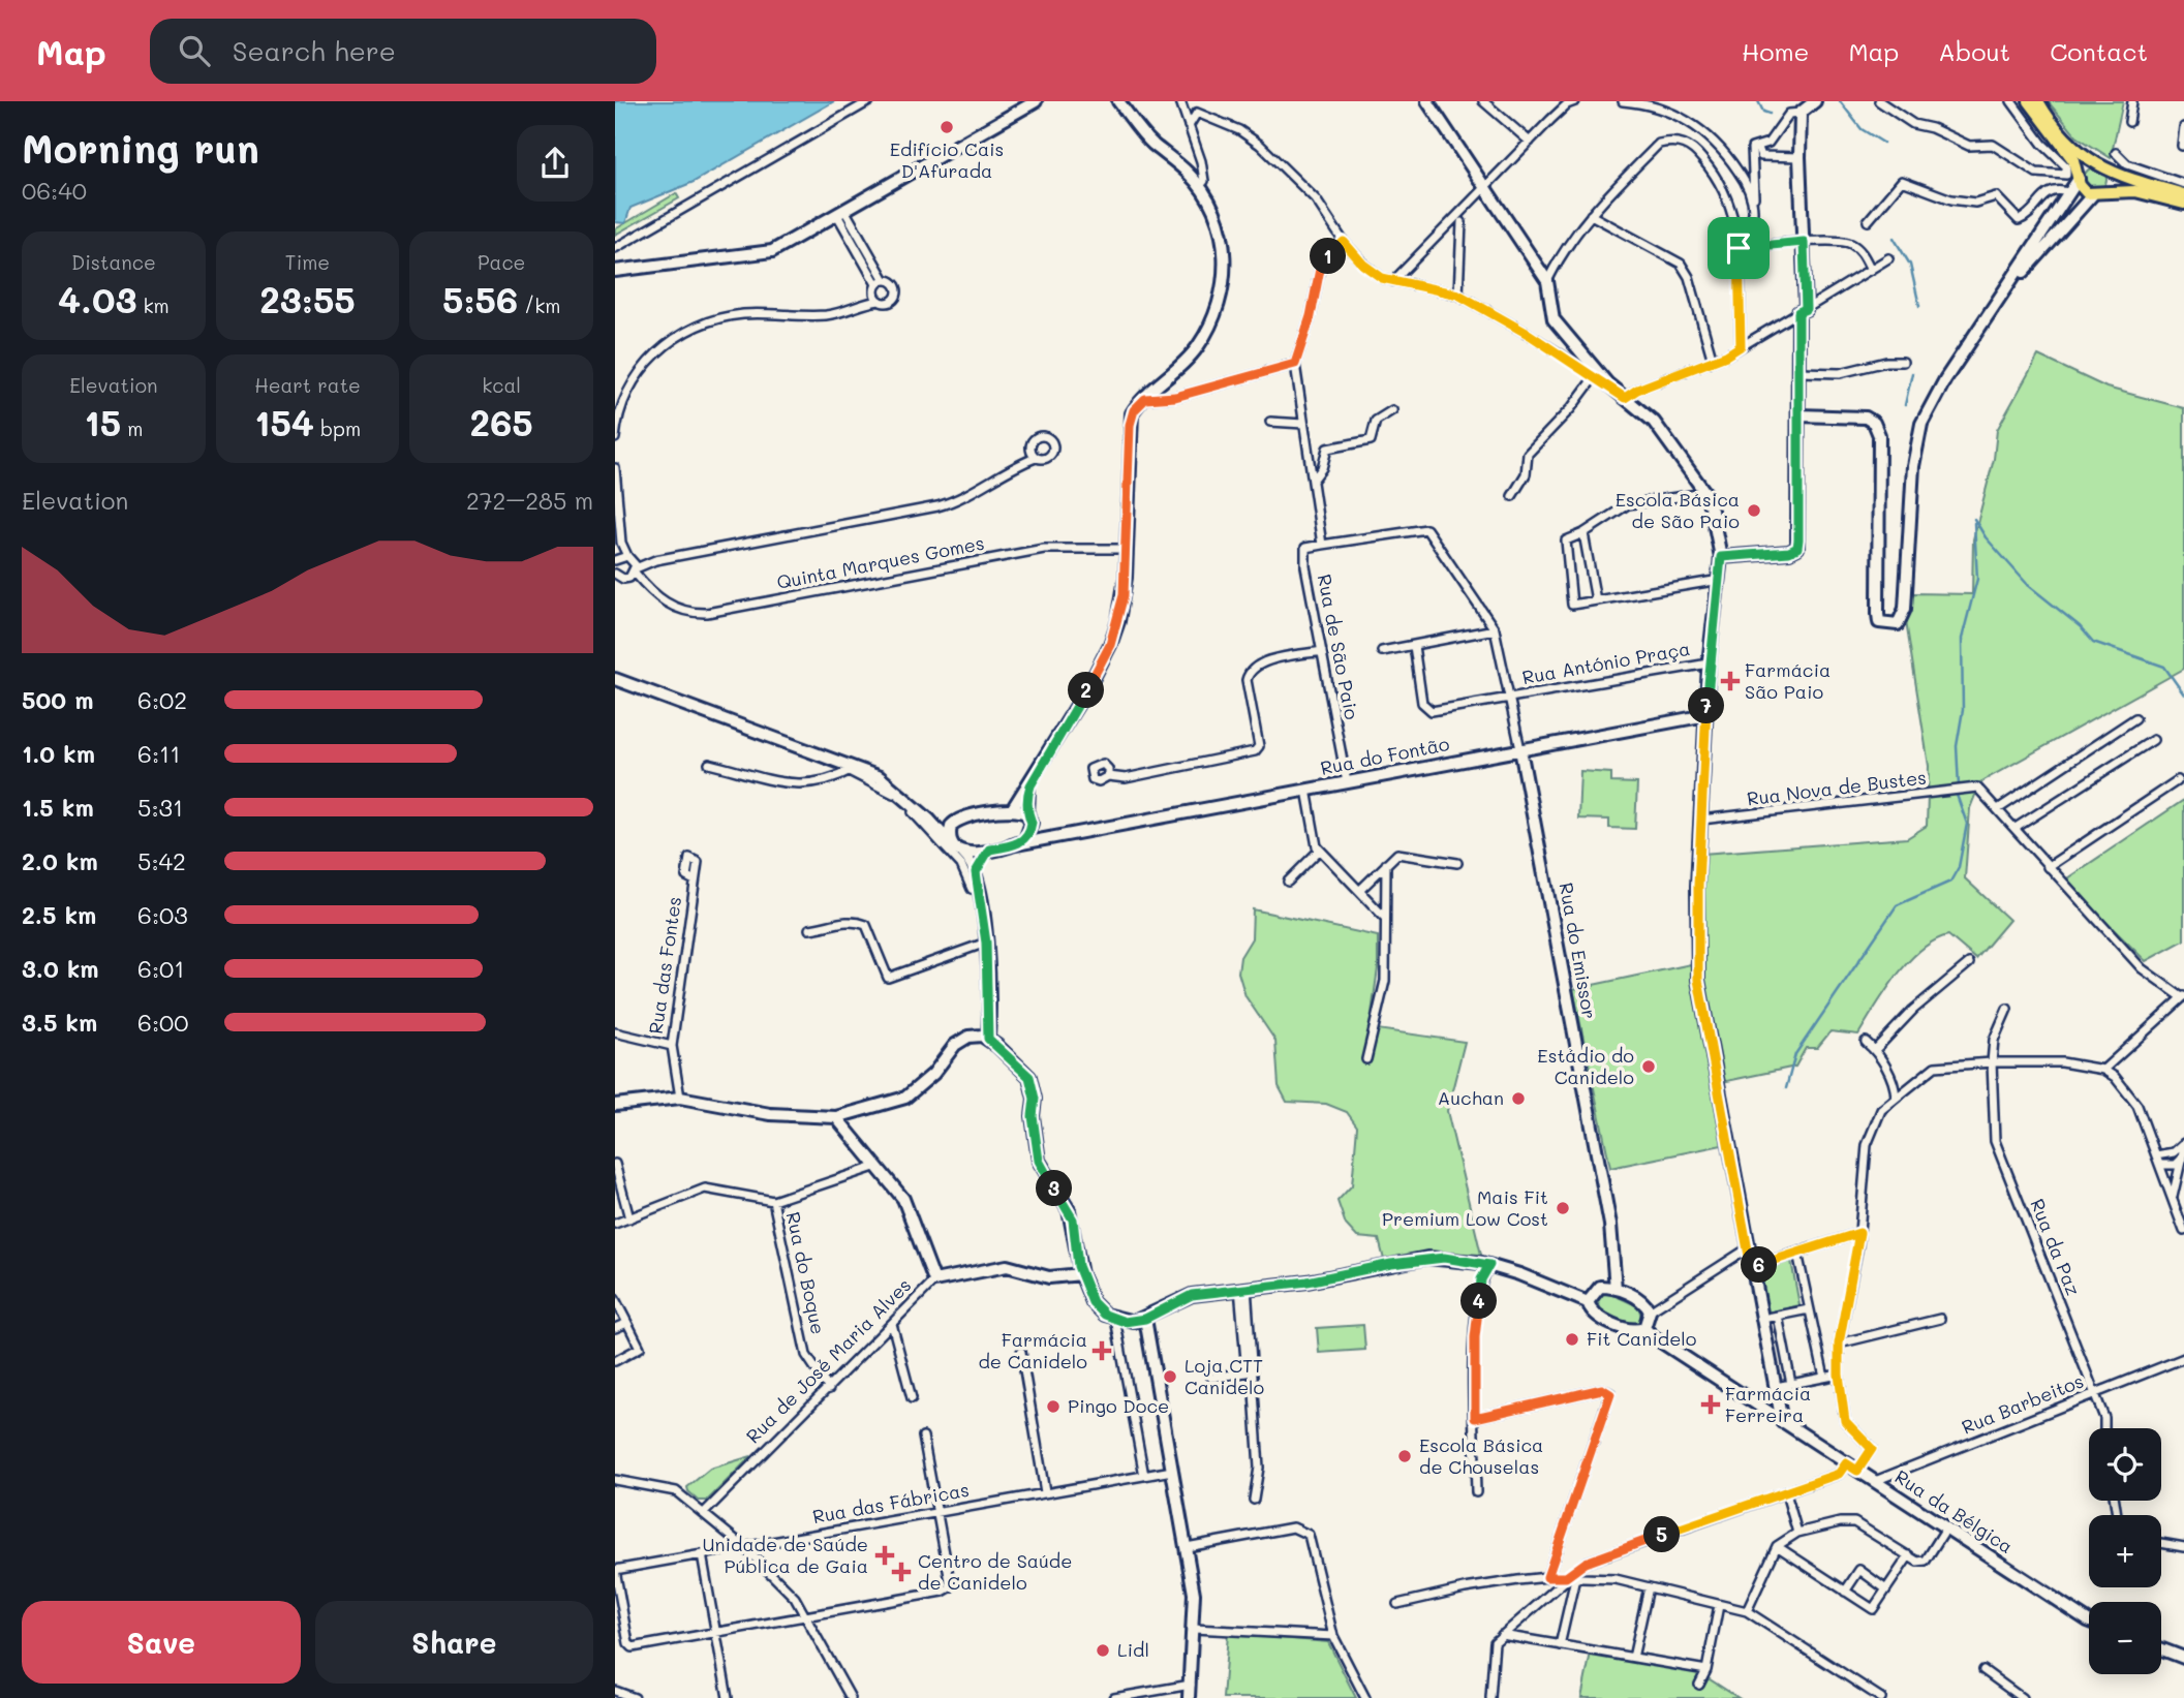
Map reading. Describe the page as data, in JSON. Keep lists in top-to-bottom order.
{
  "streets": {
    "main road": [
      "Rua do Fontão",
      "Rua do Emissor",
      "Rua de José Maria Alves",
      "Rua da Bélgica"
    ],
    "street": [
      "Quinta Marques Gomes",
      "Rua de São Paio",
      "Rua António Praça",
      "Rua Nova de Bustes",
      "Rua das Fontes",
      "Rua da Paz",
      "Rua do Boque",
      "Rua Barbeitos",
      "Rua das Fábricas"
    ]
  },
  "crossings": [
    ["Rua de São Paio", "Rua do Fontão"],
    ["Rua do Fontão", "Rua do Emissor"],
    ["Rua da Paz", "Rua Barbeitos"],
    ["Rua do Boque", "Rua de José Maria Alves"],
    ["Rua Barbeitos", "Rua da Bélgica"]
  ],
  "places": {
    "other": [
      "Edifício Cais D'Afurada",
      "Escola Básica de São Paio",
      "Estádio do Canidelo",
      "Auchan",
      "Mais Fit Premium Low Cost",
      "Fit Canidelo",
      "Loja CTT Canidelo",
      "Pingo Doce",
      "Escola Básica de Chouselas",
      "Lidl"
    ],
    "health": [
      "Farmácia São Paio",
      "Farmácia de Canidelo",
      "Farmácia Ferreira",
      "Unidade de Saúde Pública de Gaia",
      "Centro de Saúde de Canidelo"
    ]
  },
  "page": {
    "header": "Map",
    "search": "Search here",
    "nav": [
      "Home",
      "Map",
      "About",
      "Contact"
    ],
    "heading": ["Morning run", "06:40"],
    "stats": [
      ["Distance", "4.03 km"],
      ["Time", "23:55"],
      ["Pace", "5:56 /km"],
      ["Elevation", "15 m"],
      ["Heart rate", "154 bpm"],
      ["kcal", "265"]
    ],
    "pins": [
      "1",
      "2",
      "7",
      "3",
      "6",
      "4",
      "5"
    ],
    "chart": ["Elevation", "272–285 m"],
    "list": [
      {
        "name": "500 m",
        "note": "6:02"
      },
      {
        "name": "1.0 km",
        "note": "6:11"
      },
      {
        "name": "1.5 km",
        "note": "5:31"
      },
      {
        "name": "2.0 km",
        "note": "5:42"
      },
      {
        "name": "2.5 km",
        "note": "6:03"
      },
      {
        "name": "3.0 km",
        "note": "6:01"
      },
      {
        "name": "3.5 km",
        "note": "6:00"
      }
    ],
    "map_buttons": ["+", "−"],
    "buttons": ["Save", "Share"]
  }
}
